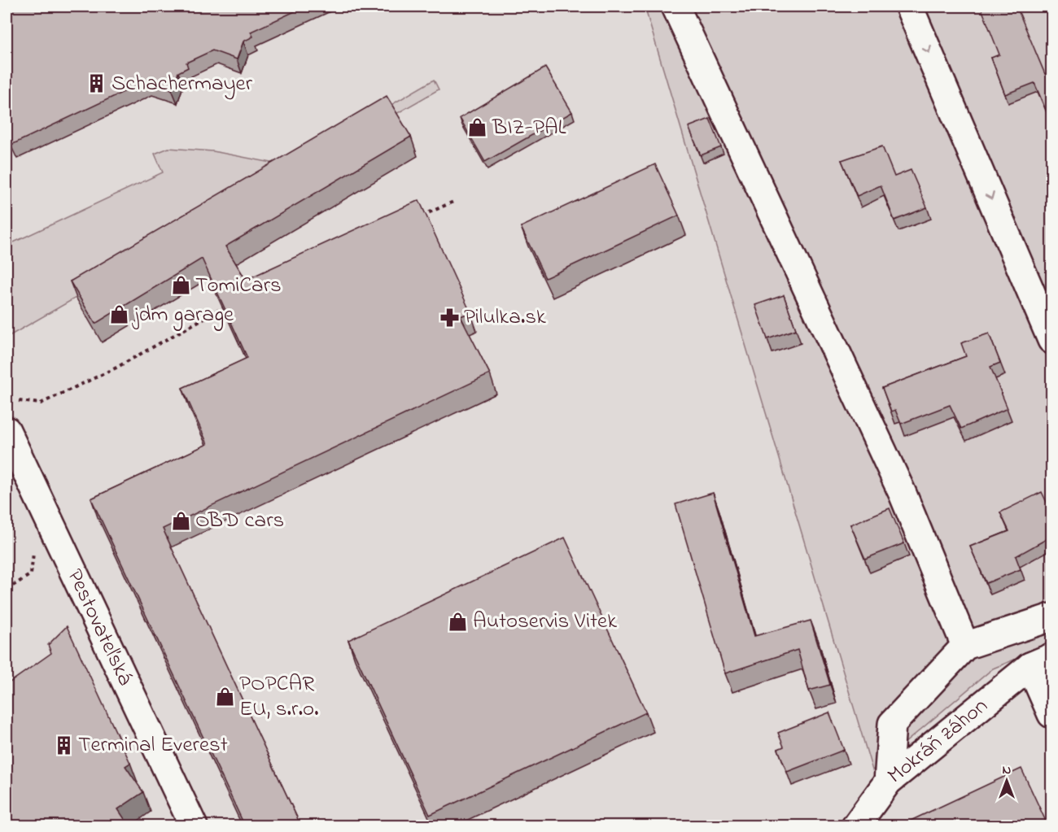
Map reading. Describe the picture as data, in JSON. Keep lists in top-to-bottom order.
{
  "streets": {
    "street": ["Pestovateľská", "Mokráň záhon"]
  },
  "places": {
    "building": ["Schachermayer", "Terminal Everest"],
    "shop": [
      "BIZ-PAL",
      "TomiCars",
      "jdm garage",
      "OBD cars",
      "Autoservis Vitek",
      "POPCAR EU, s.r.o."
    ],
    "pharmacy": ["Pilulka.sk"]
  },
  "north": "top"
}
